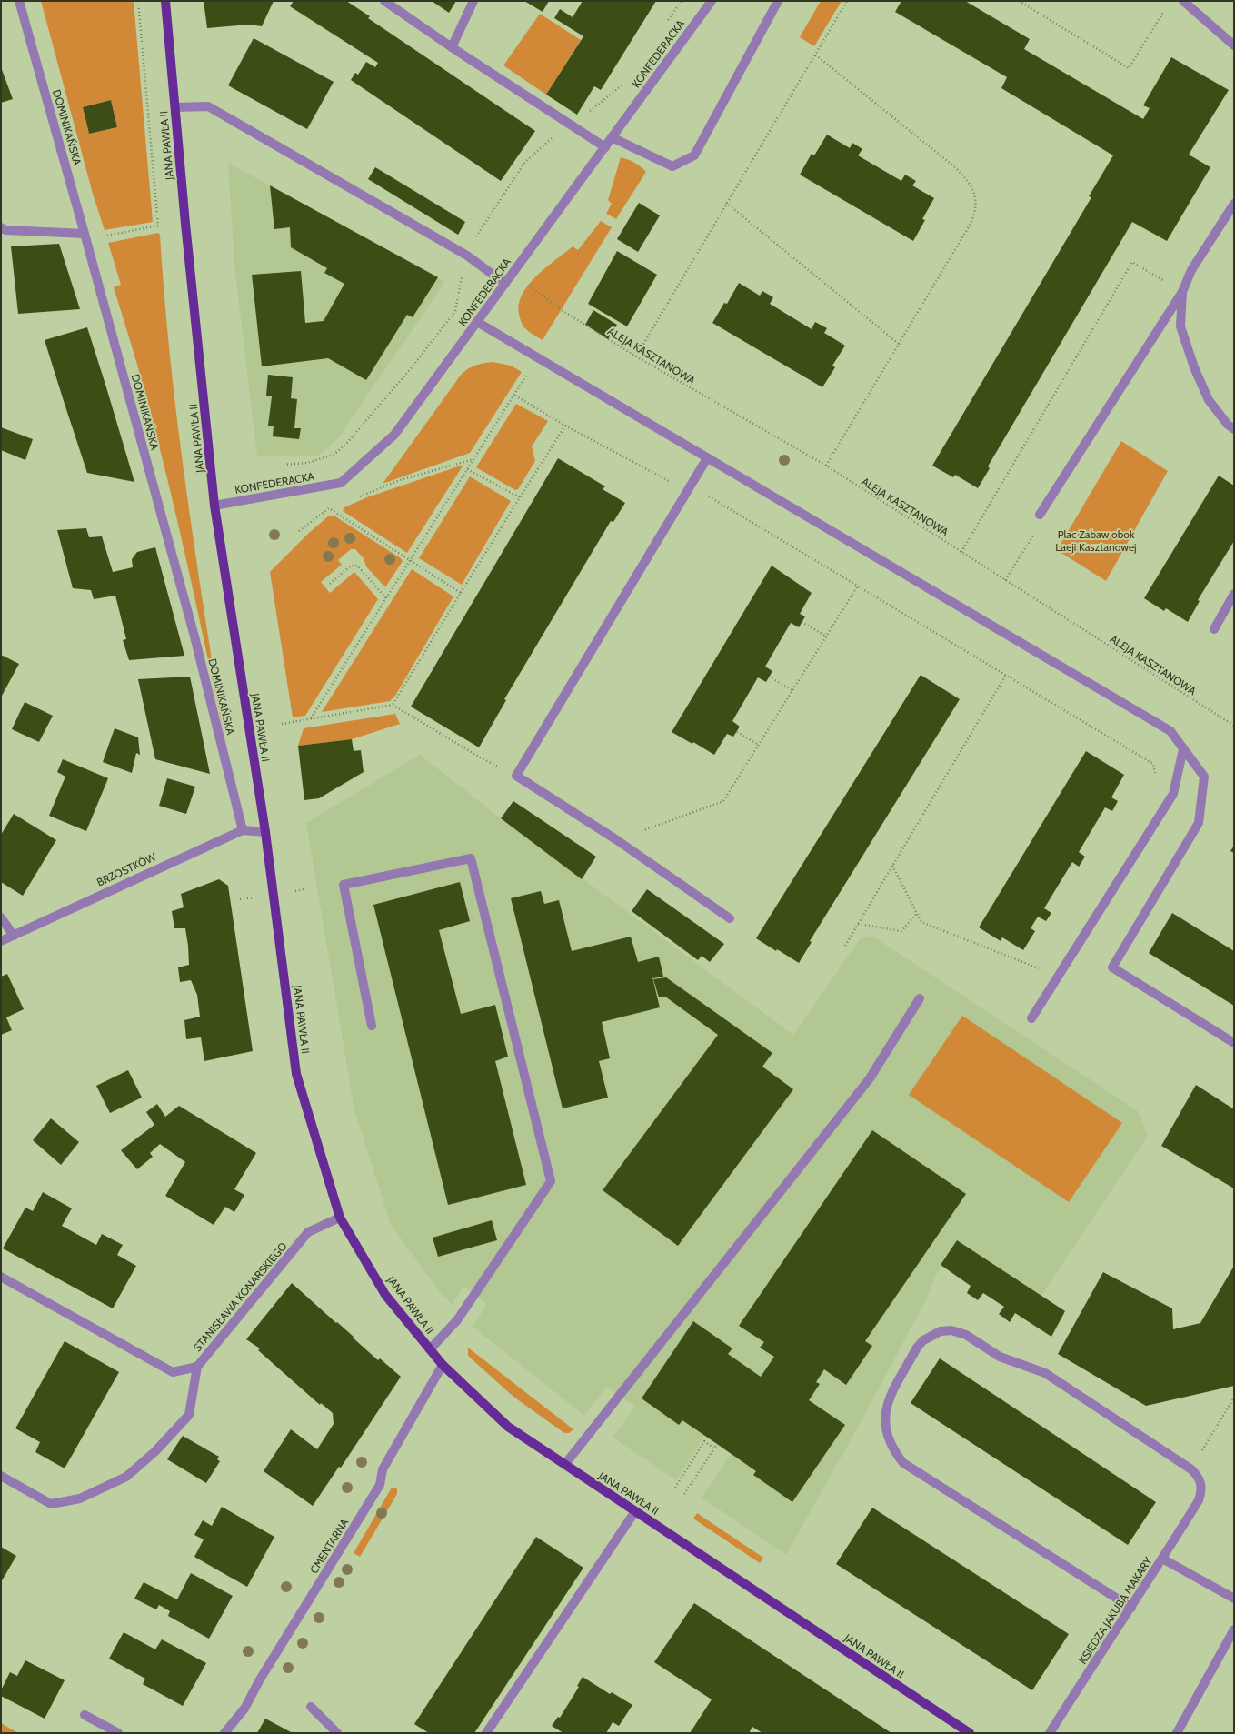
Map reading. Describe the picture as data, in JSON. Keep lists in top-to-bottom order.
{
  "streets": {
    "main road": ["JANA PAWŁA II"],
    "street": [
      "KONFEDERACKA",
      "DOMINIKAŃSKA",
      "BRZOSTKÓW",
      "STANISŁAWA KONARSKIEGO",
      "CMENTARNA",
      "KSIĘDZA JAKUBA MAKARY"
    ],
    "path": ["ALEJA KASZTANOWA"]
  },
  "crossings": [
    ["KONFEDERACKA", "JANA PAWŁA II"],
    ["DOMINIKAŃSKA", "BRZOSTKÓW"],
    ["JANA PAWŁA II", "BRZOSTKÓW"],
    ["JANA PAWŁA II", "STANISŁAWA KONARSKIEGO"],
    ["JANA PAWŁA II", "CMENTARNA"]
  ],
  "parks": ["Plac Zabaw obok Laeji Kasztanowej"]
}
